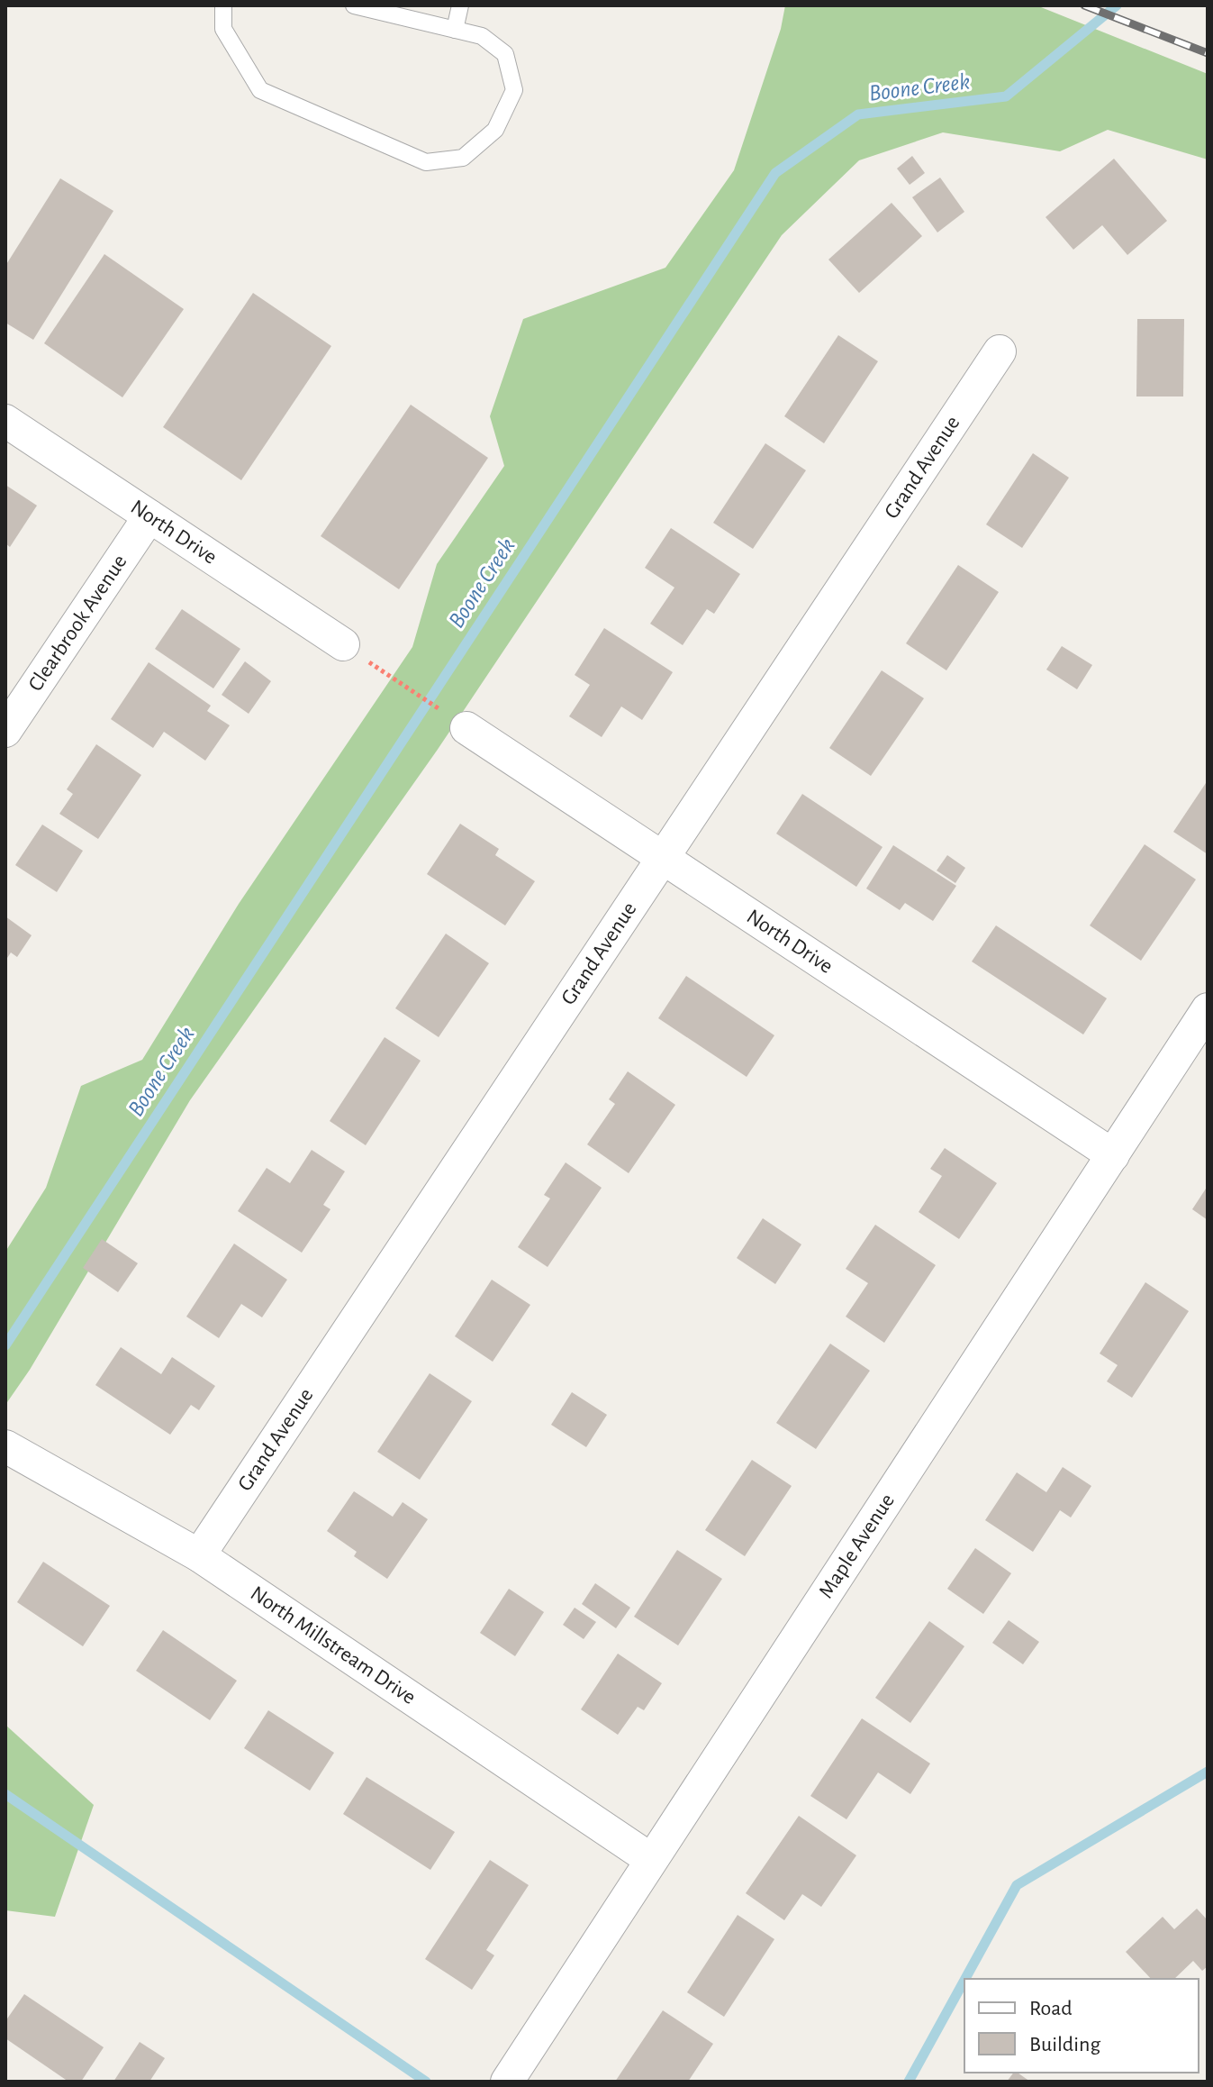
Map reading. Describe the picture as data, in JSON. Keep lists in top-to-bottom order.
{
  "streets": {
    "street": [
      "Grand Avenue",
      "North Drive",
      "Clearbrook Avenue",
      "Maple Avenue",
      "North Millstream Drive"
    ]
  },
  "crossings": [
    ["Grand Avenue", "North Drive"],
    ["Grand Avenue", "North Millstream Drive"],
    ["North Drive", "Clearbrook Avenue"],
    ["North Drive", "Maple Avenue"],
    ["Maple Avenue", "North Millstream Drive"]
  ],
  "water": ["Boone Creek"],
  "legend": ["Road", "Building"]
}
